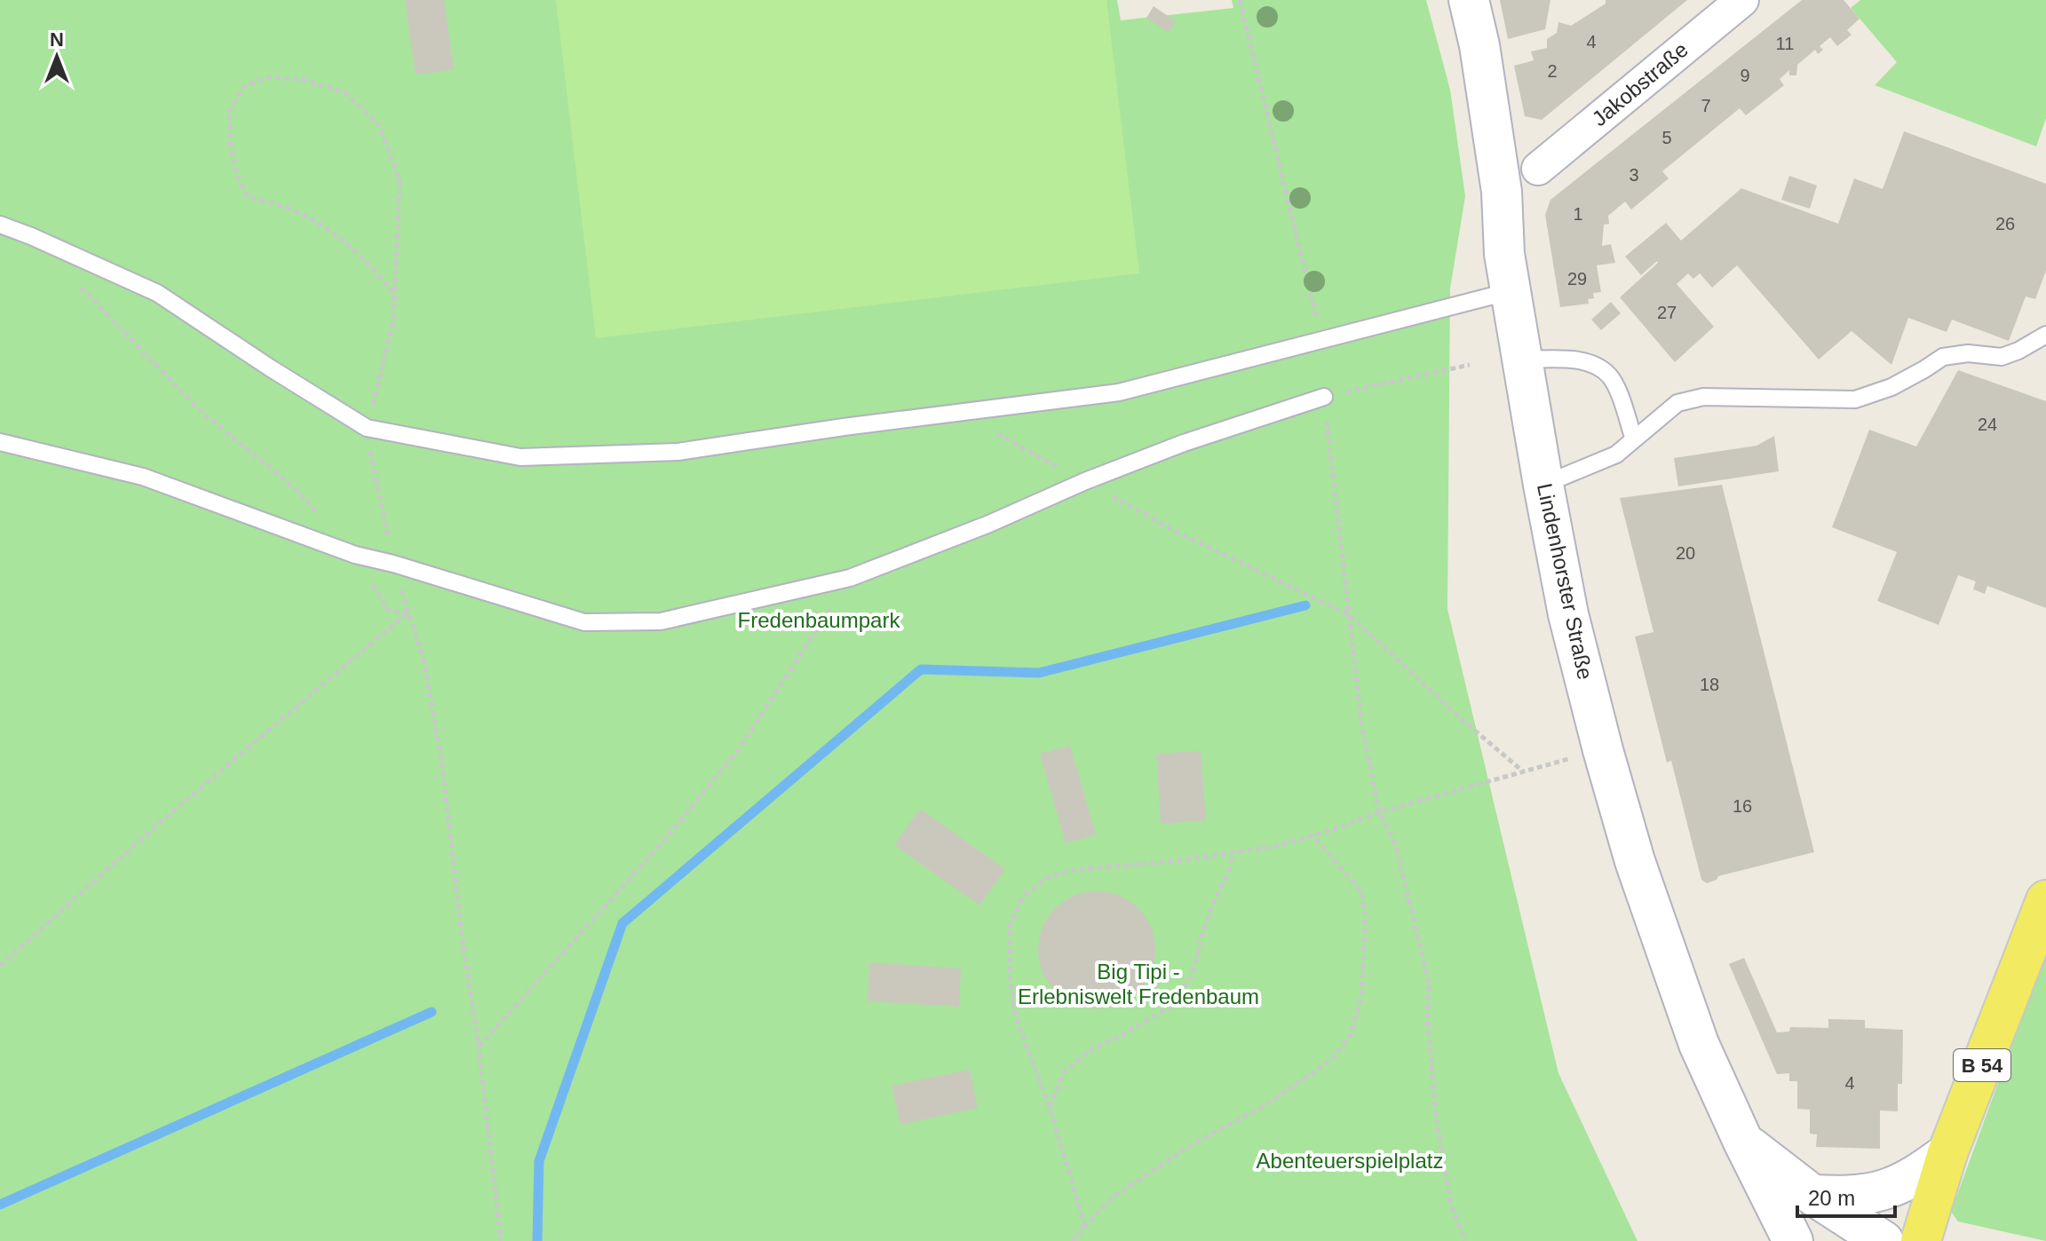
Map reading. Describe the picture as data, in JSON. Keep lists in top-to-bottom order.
{
  "streets": {
    "main road": ["B 54"],
    "street": ["Jakobstraße", "Lindenhorster Straße"]
  },
  "parks": ["Fredenbaumpark", "Big Tipi - Erlebniswelt Fredenbaum", "Abenteuerspielplatz"],
  "house_numbers": [
    "4",
    "11",
    "2",
    "9",
    "7",
    "5",
    "3",
    "1",
    "26",
    "29",
    "27",
    "24",
    "20",
    "18",
    "16",
    "4"
  ],
  "scale_bar": "20 m",
  "north": "top"
}
